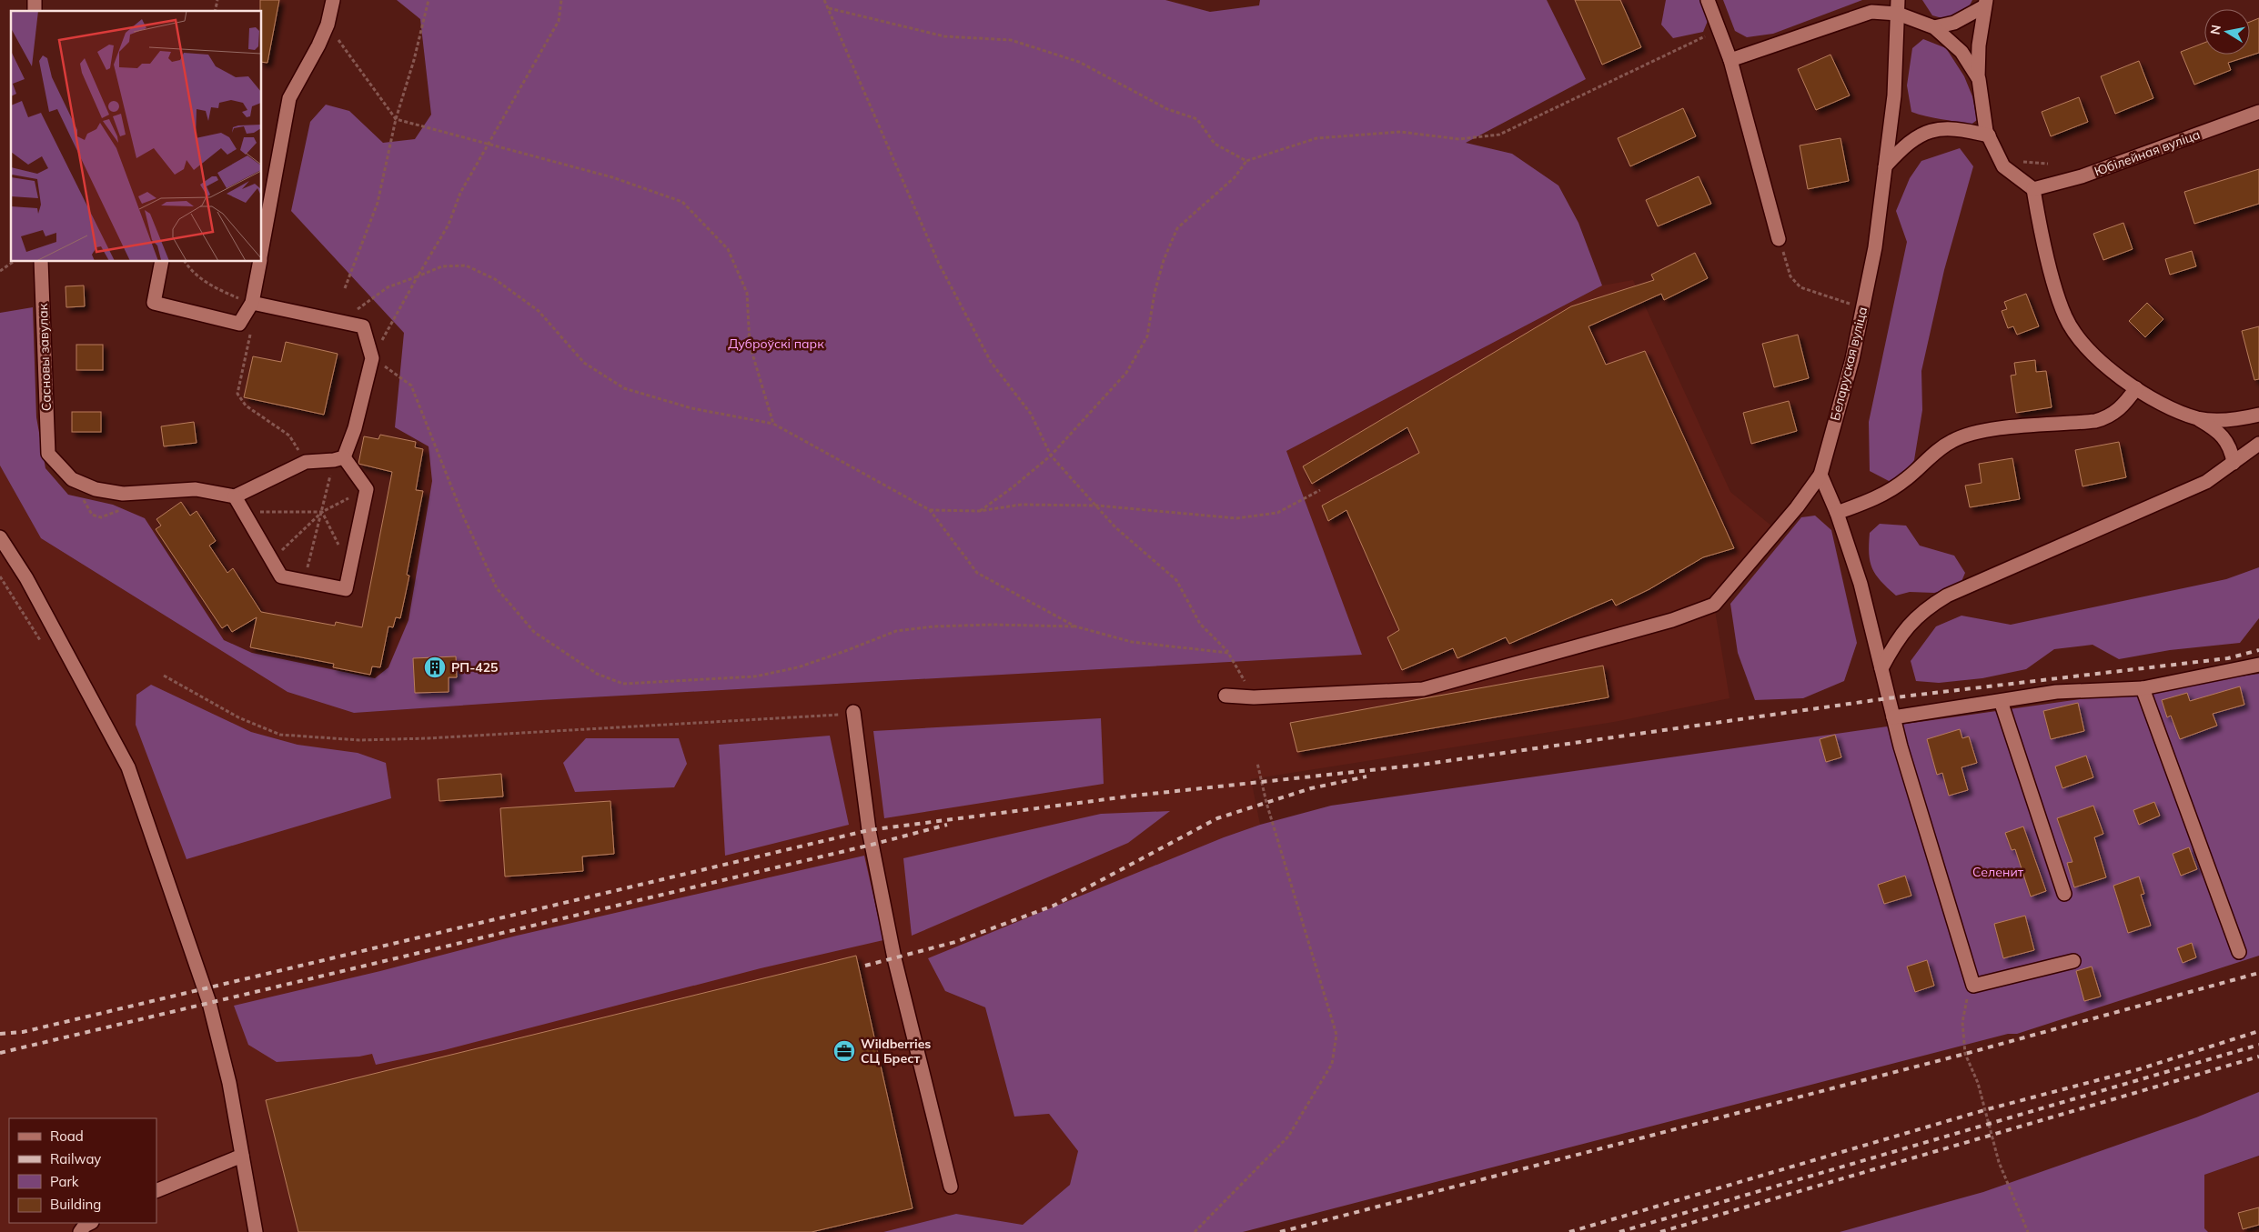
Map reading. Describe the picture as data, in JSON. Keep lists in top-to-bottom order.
{
  "streets": {
    "street": ["Юбілейная вуліца", "Сасновы завулак", "Беларуская вуліца"]
  },
  "parks": ["Дуброўскі парк", "Селенит"],
  "places": {
    "building": ["РП-425"],
    "office": ["Wildberries СЦ Брест"]
  },
  "legend": [
    "Road",
    "Railway",
    "Park",
    "Building"
  ],
  "north": "left"
}
